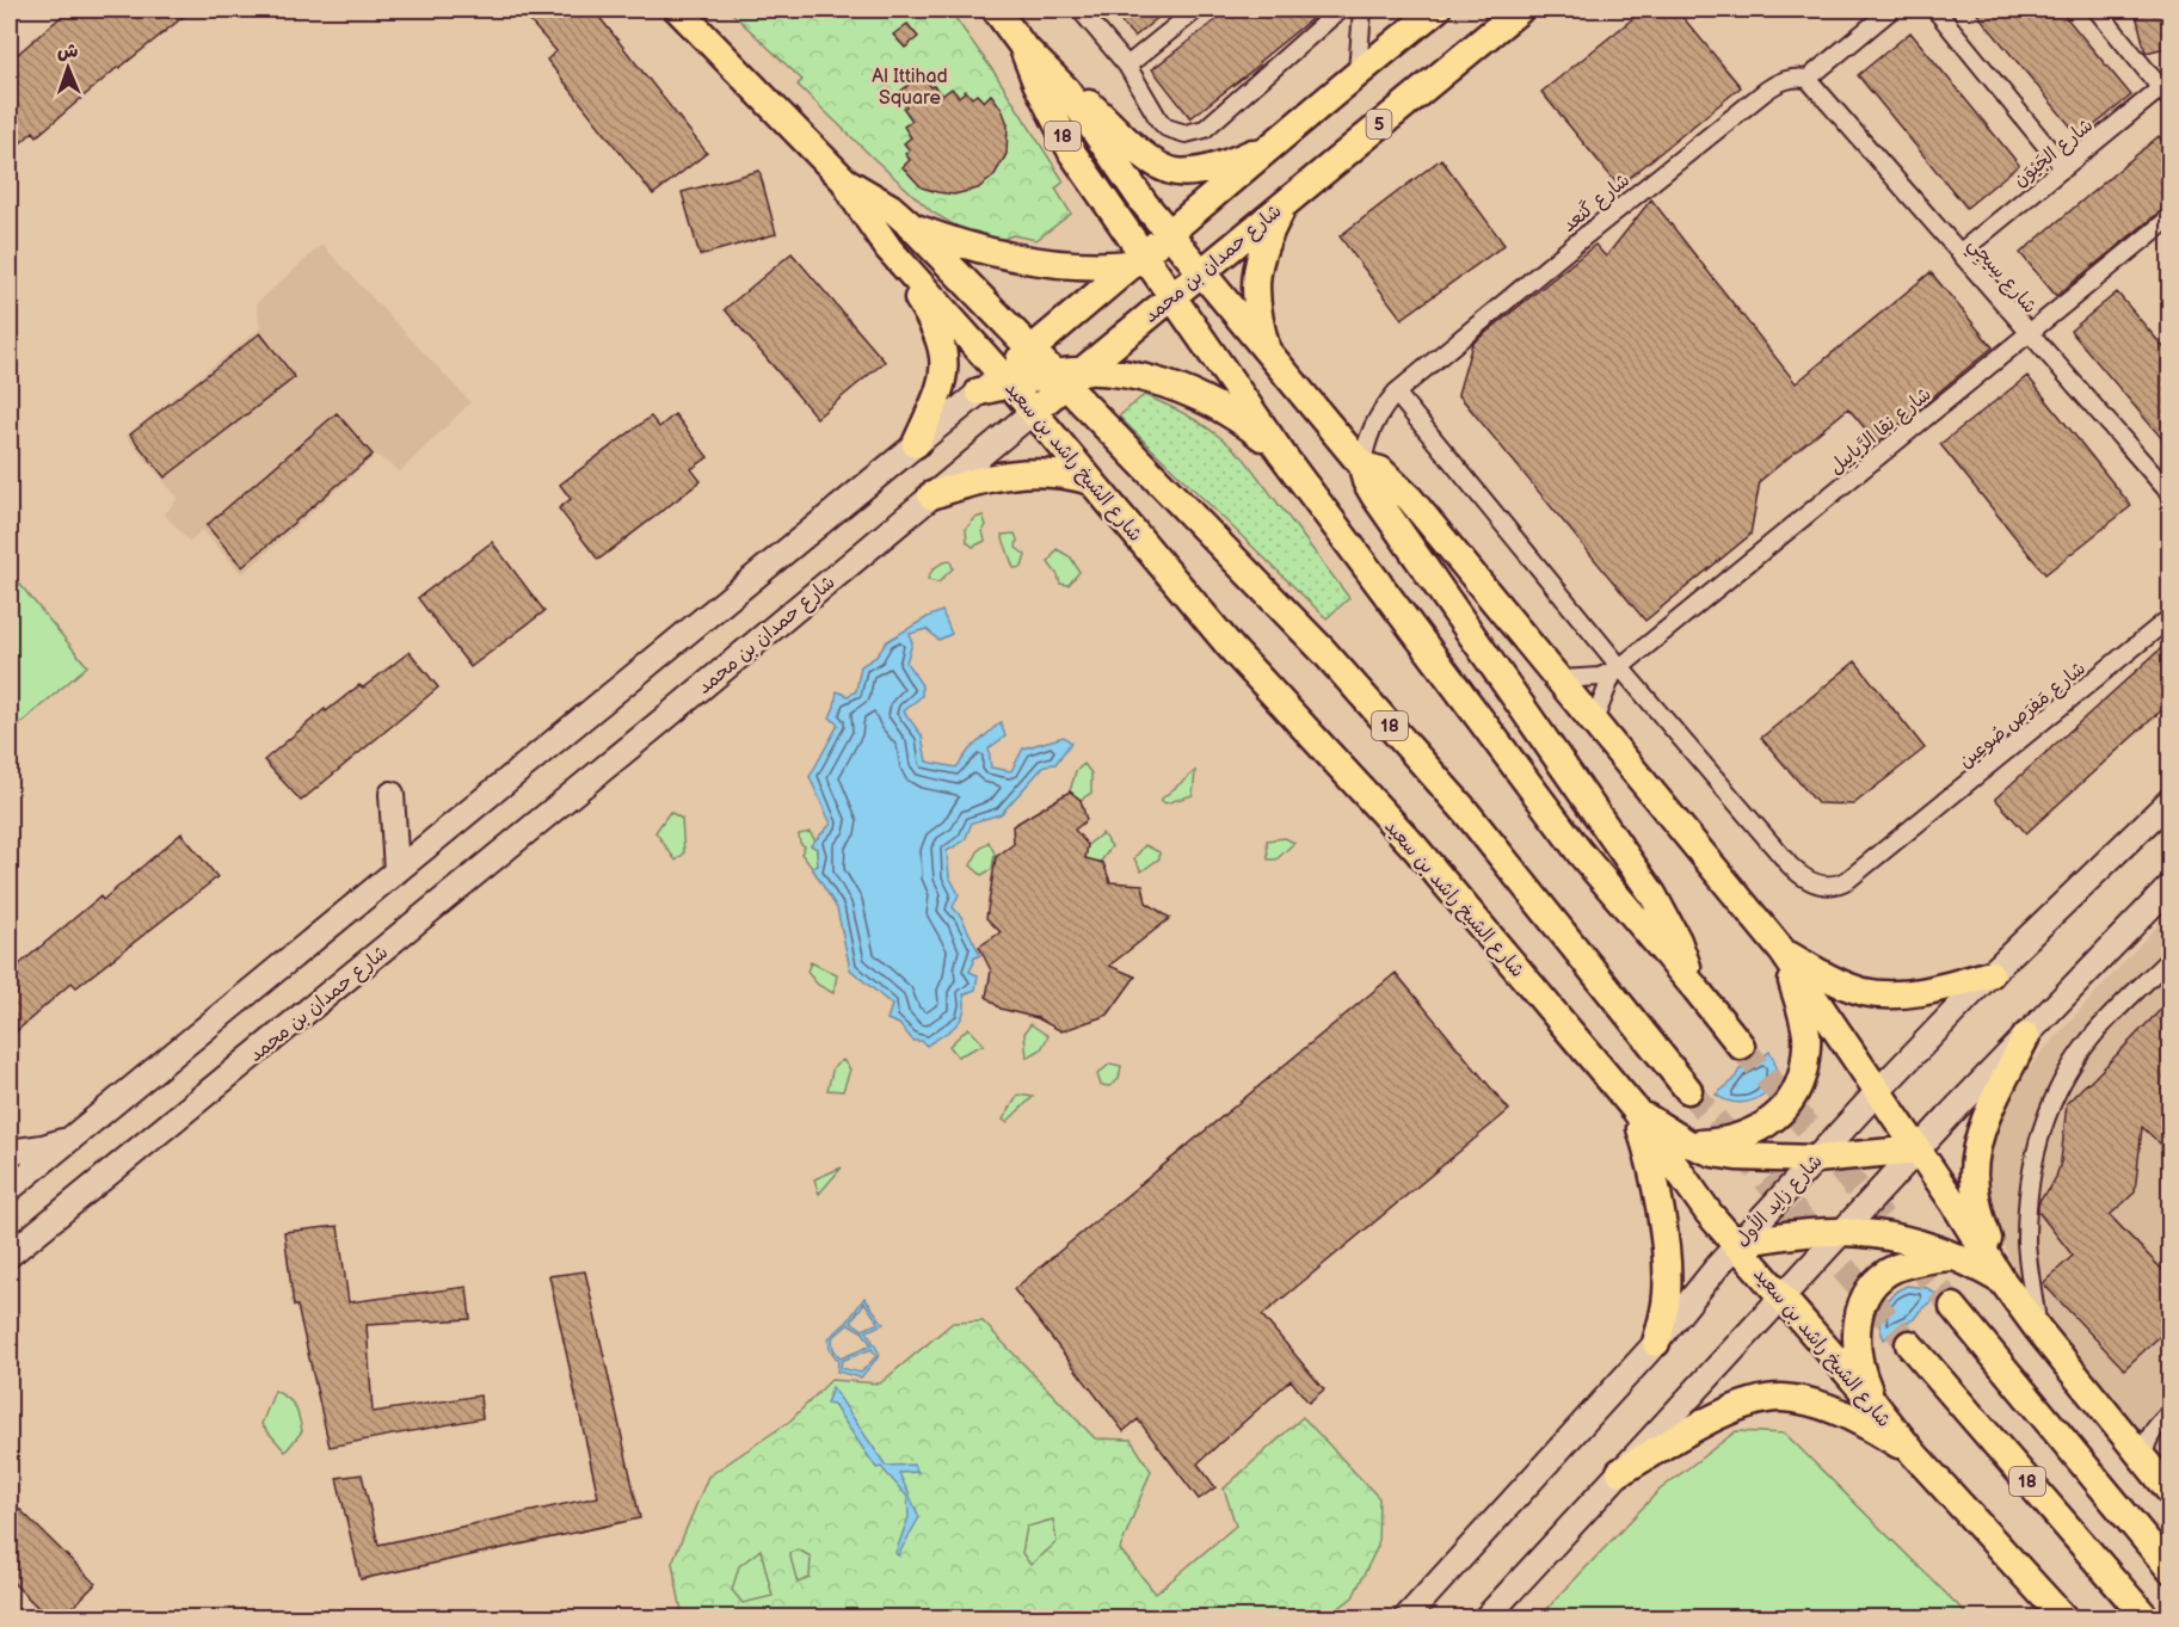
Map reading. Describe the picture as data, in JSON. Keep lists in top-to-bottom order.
{
  "streets": {
    "main road": [
      "5",
      "18",
      "شارع حمدان بن محمد",
      "شارع الشيخ راشد بن سعيد",
      "شارع زايد الأول"
    ],
    "street": [
      "شارع الجَيْوَن",
      "شارع كَنعد",
      "شارع سِيجِي",
      "شارع نِقا الرَّيايِيل",
      "شارع مَفرَص صُوعِين"
    ]
  },
  "crossings": [
    ["18", "شارع كَنعد"],
    ["18", "شارع حمدان بن محمد"],
    ["18", "شارع نِقا الرَّيايِيل"],
    ["18", "شارع زايد الأول"],
    ["شارع الجَيْوَن", "شارع سِيجِي"],
    ["شارع كَنعد", "شارع سِيجِي"],
    ["شارع حمدان بن محمد", "شارع الشيخ راشد بن سعيد"],
    ["شارع سِيجِي", "شارع نِقا الرَّيايِيل"],
    ["شارع نِقا الرَّيايِيل", "شارع مَفرَص صُوعِين"],
    ["شارع الشيخ راشد بن سعيد", "شارع زايد الأول"]
  ],
  "parks": ["Al Ittihad Square"],
  "north": "top"
}
